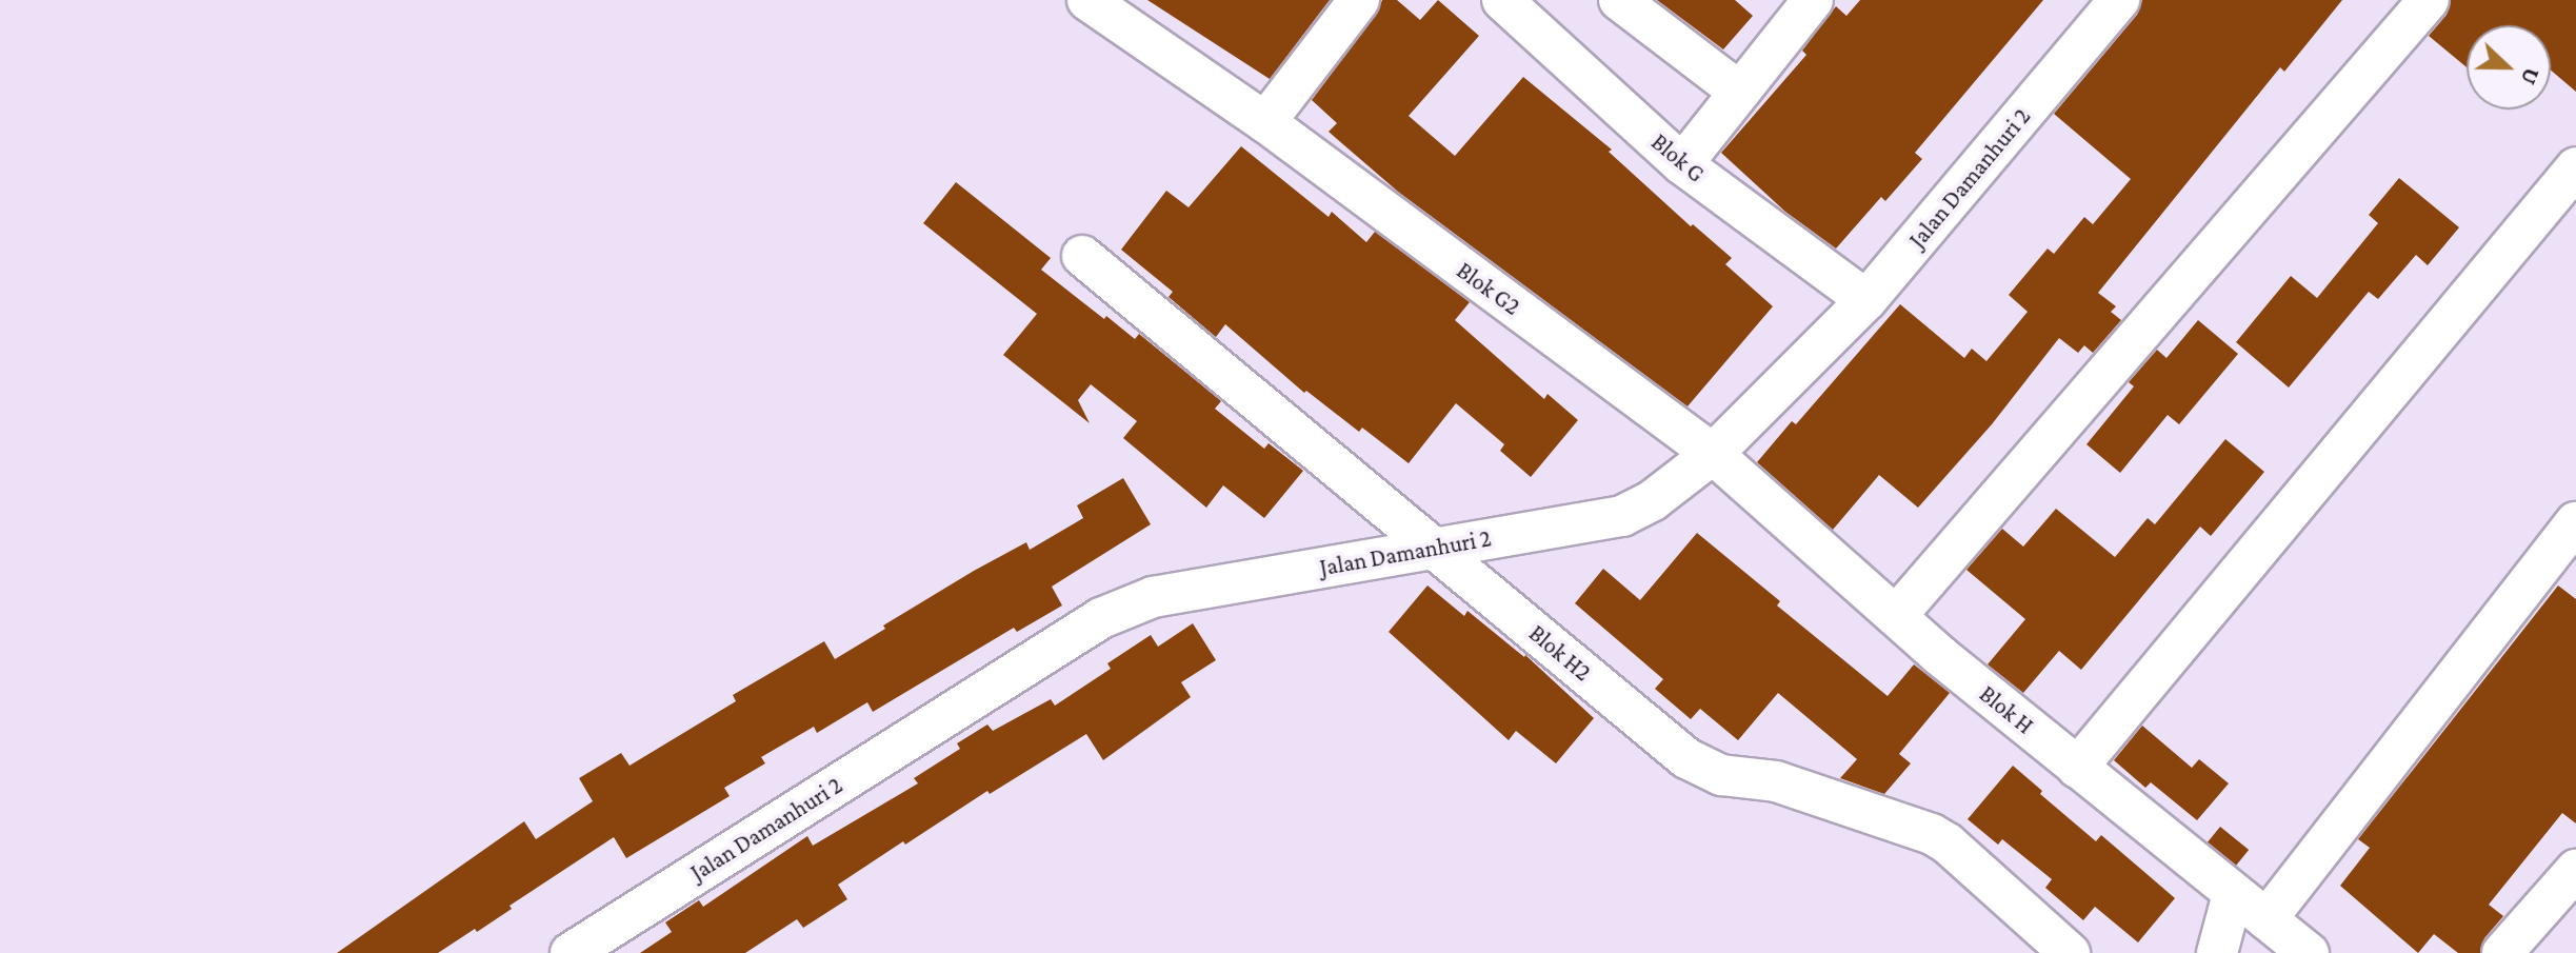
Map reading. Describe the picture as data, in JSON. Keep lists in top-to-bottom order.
{
  "streets": {
    "street": [
      "Blok G",
      "Jalan Damanhuri 2",
      "Blok G2",
      "Blok H2",
      "Blok H"
    ]
  },
  "crossings": [
    ["Blok G", "Jalan Damanhuri 2"],
    ["Jalan Damanhuri 2", "Blok G2"],
    ["Jalan Damanhuri 2", "Blok H2"],
    ["Jalan Damanhuri 2", "Blok H"],
    ["Blok G2", "Blok H"]
  ],
  "north": "right"
}
